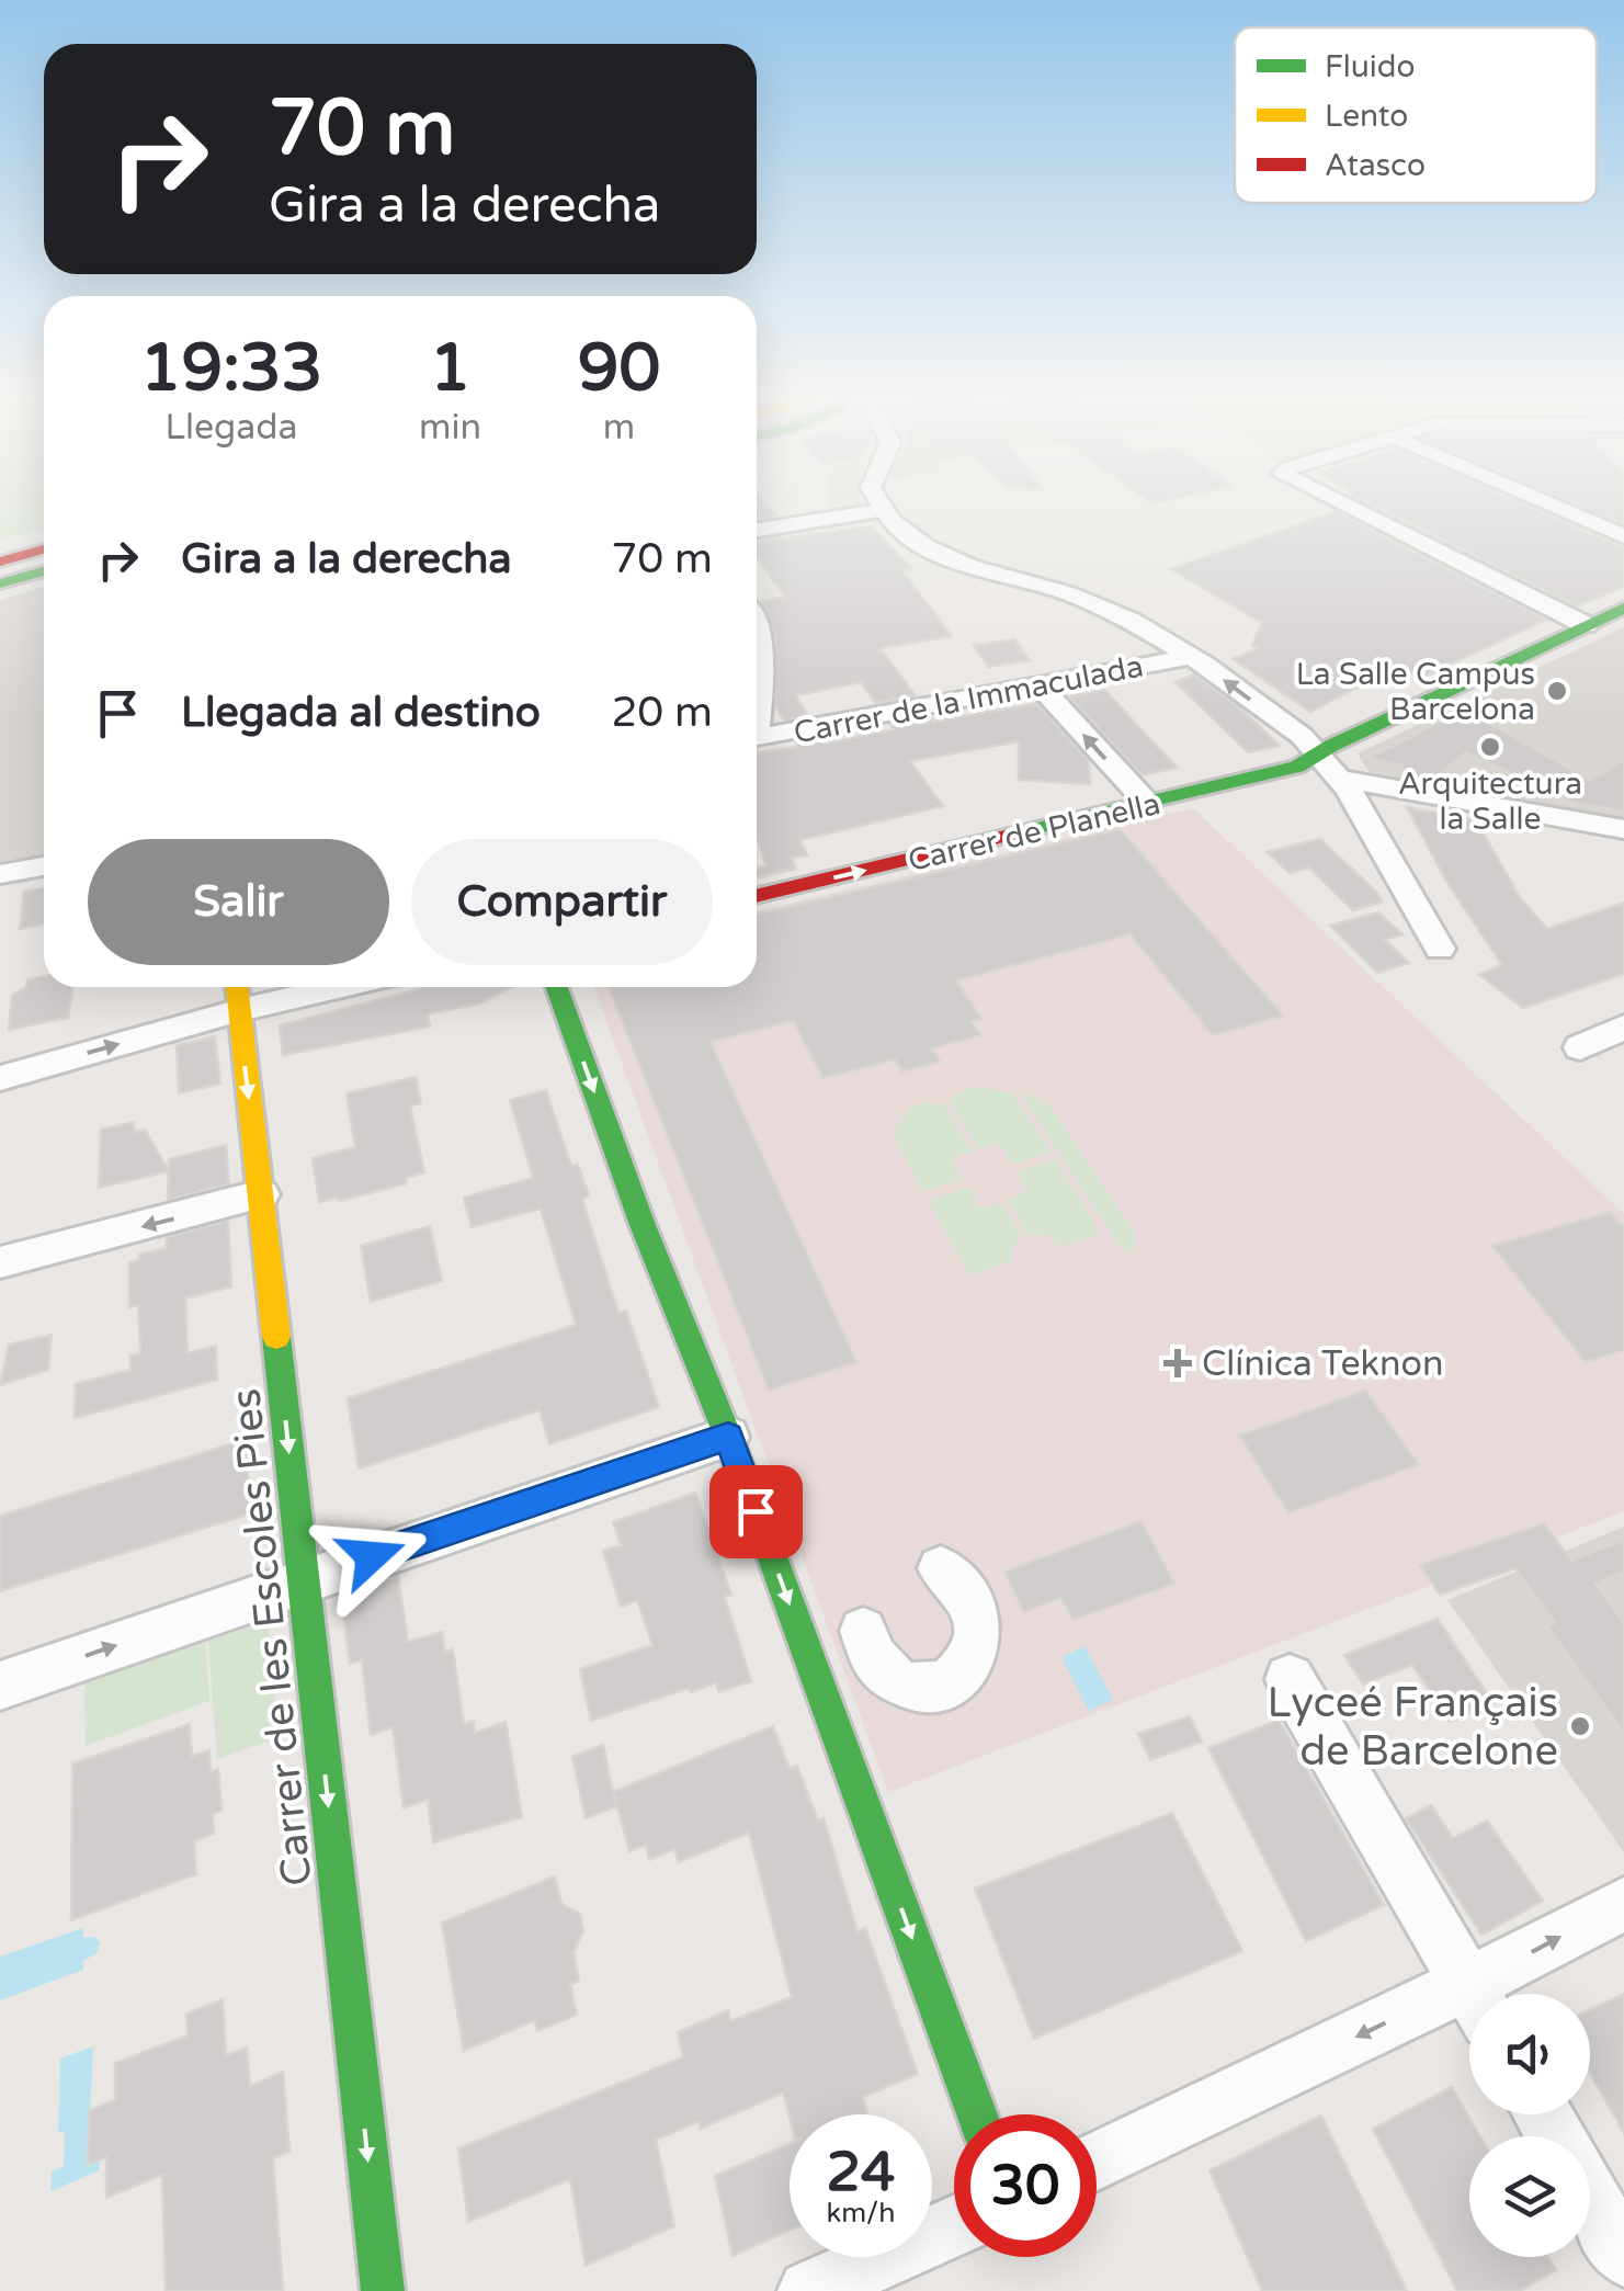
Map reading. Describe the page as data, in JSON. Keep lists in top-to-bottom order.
{
  "streets": {
    "main road": ["Carrer de Planella", "Carrer de les Escoles Pies"],
    "street": ["Carrer de la Immaculada"]
  },
  "one_way": ["Carrer de Planella", "Carrer de les Escoles Pies"],
  "places": {
    "other": ["La Salle Campus Barcelona", "Arquitectura la Salle", "Lyceé Français de Barcelone"],
    "health": ["Clínica Teknon"]
  },
  "legend": ["Fluido", "Lento", "Atasco"],
  "page": {
    "turn": ["70 m", "Gira a la derecha"],
    "eta": [
      "19:33",
      "Llegada",
      "1",
      "min",
      "90",
      "m"
    ],
    "list": [
      {
        "name": "Gira a la derecha",
        "value": "70 m"
      },
      {
        "name": "Llegada al destino",
        "value": "20 m"
      }
    ],
    "buttons": ["Salir", "Compartir"],
    "speed": "24 km/h",
    "limit": "30"
  }
}
